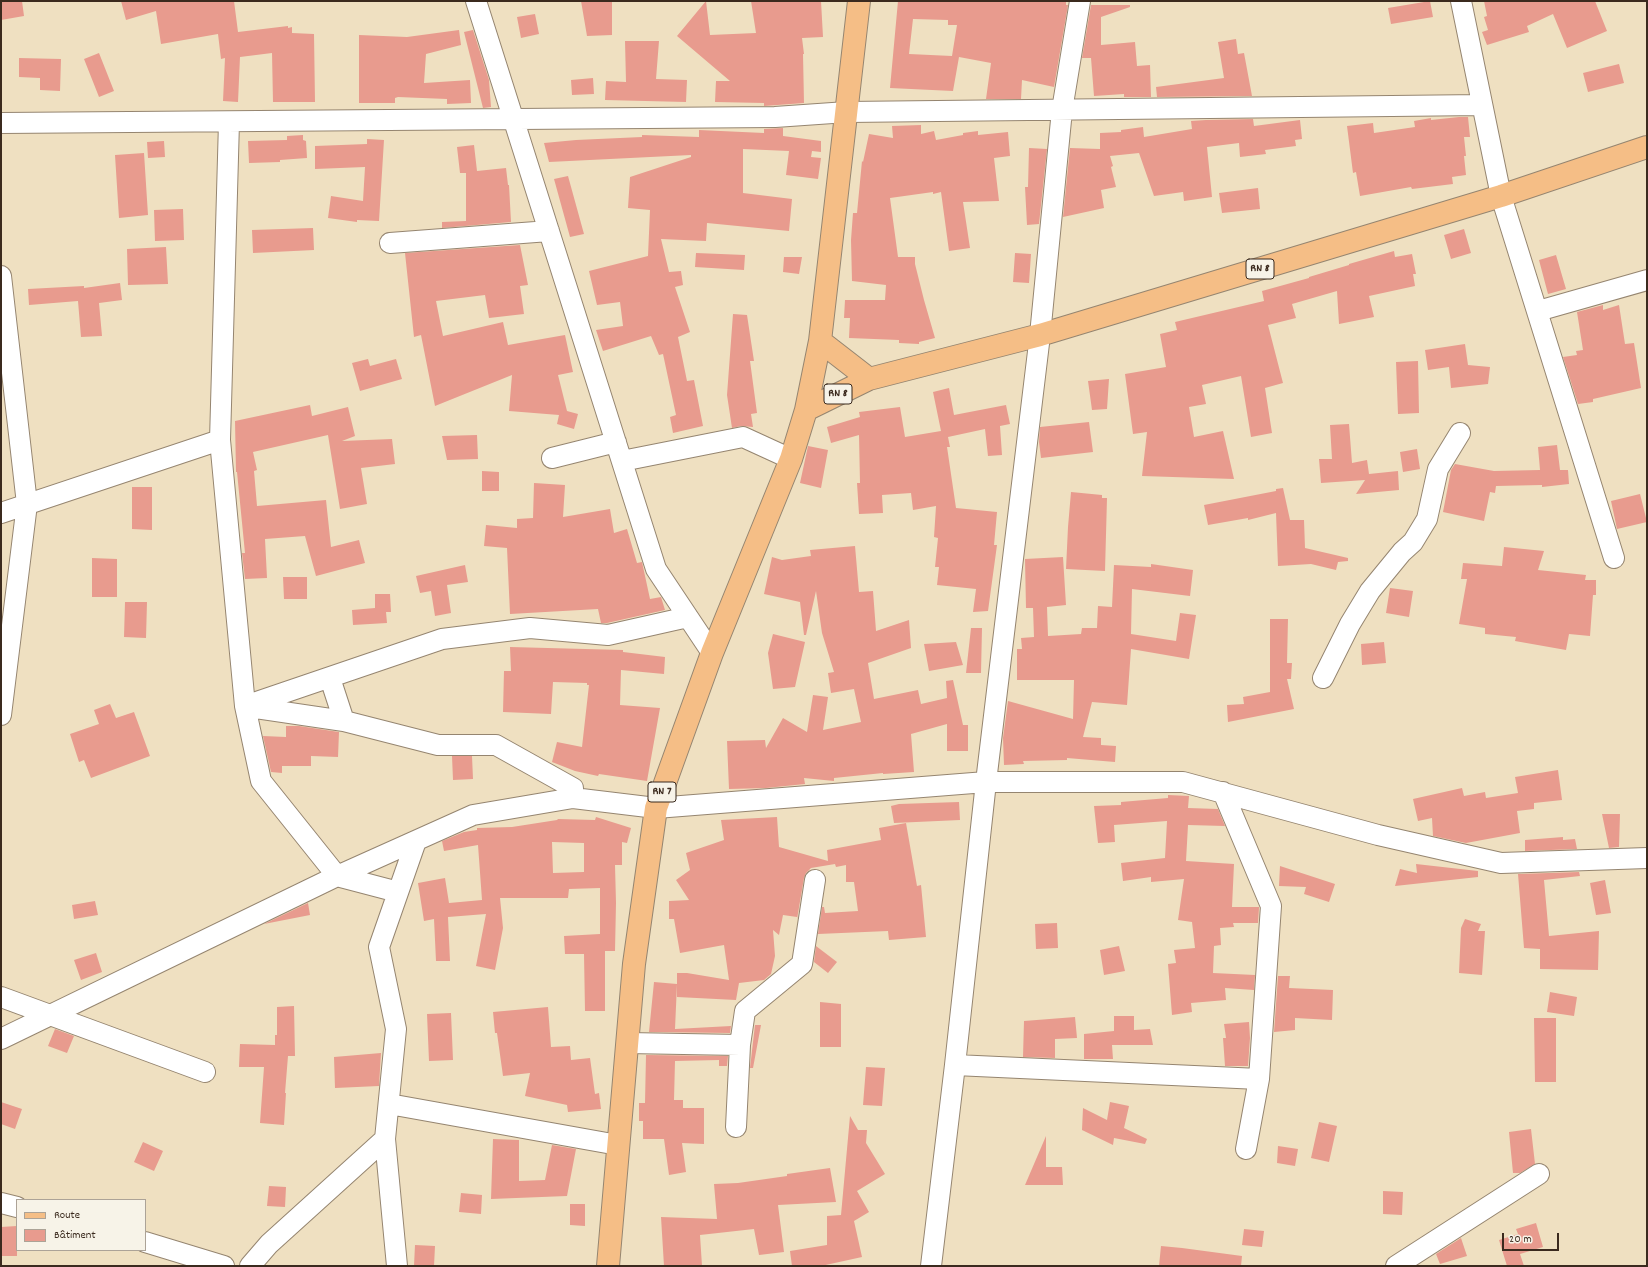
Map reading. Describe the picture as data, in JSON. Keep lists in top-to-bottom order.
{
  "streets": {
    "main road": ["RN 8", "RN 7"]
  },
  "crossings": [
    ["RN 8", "RN 7"]
  ],
  "legend": ["Route", "Bâtiment"],
  "scale_bar": "20 m"
}
